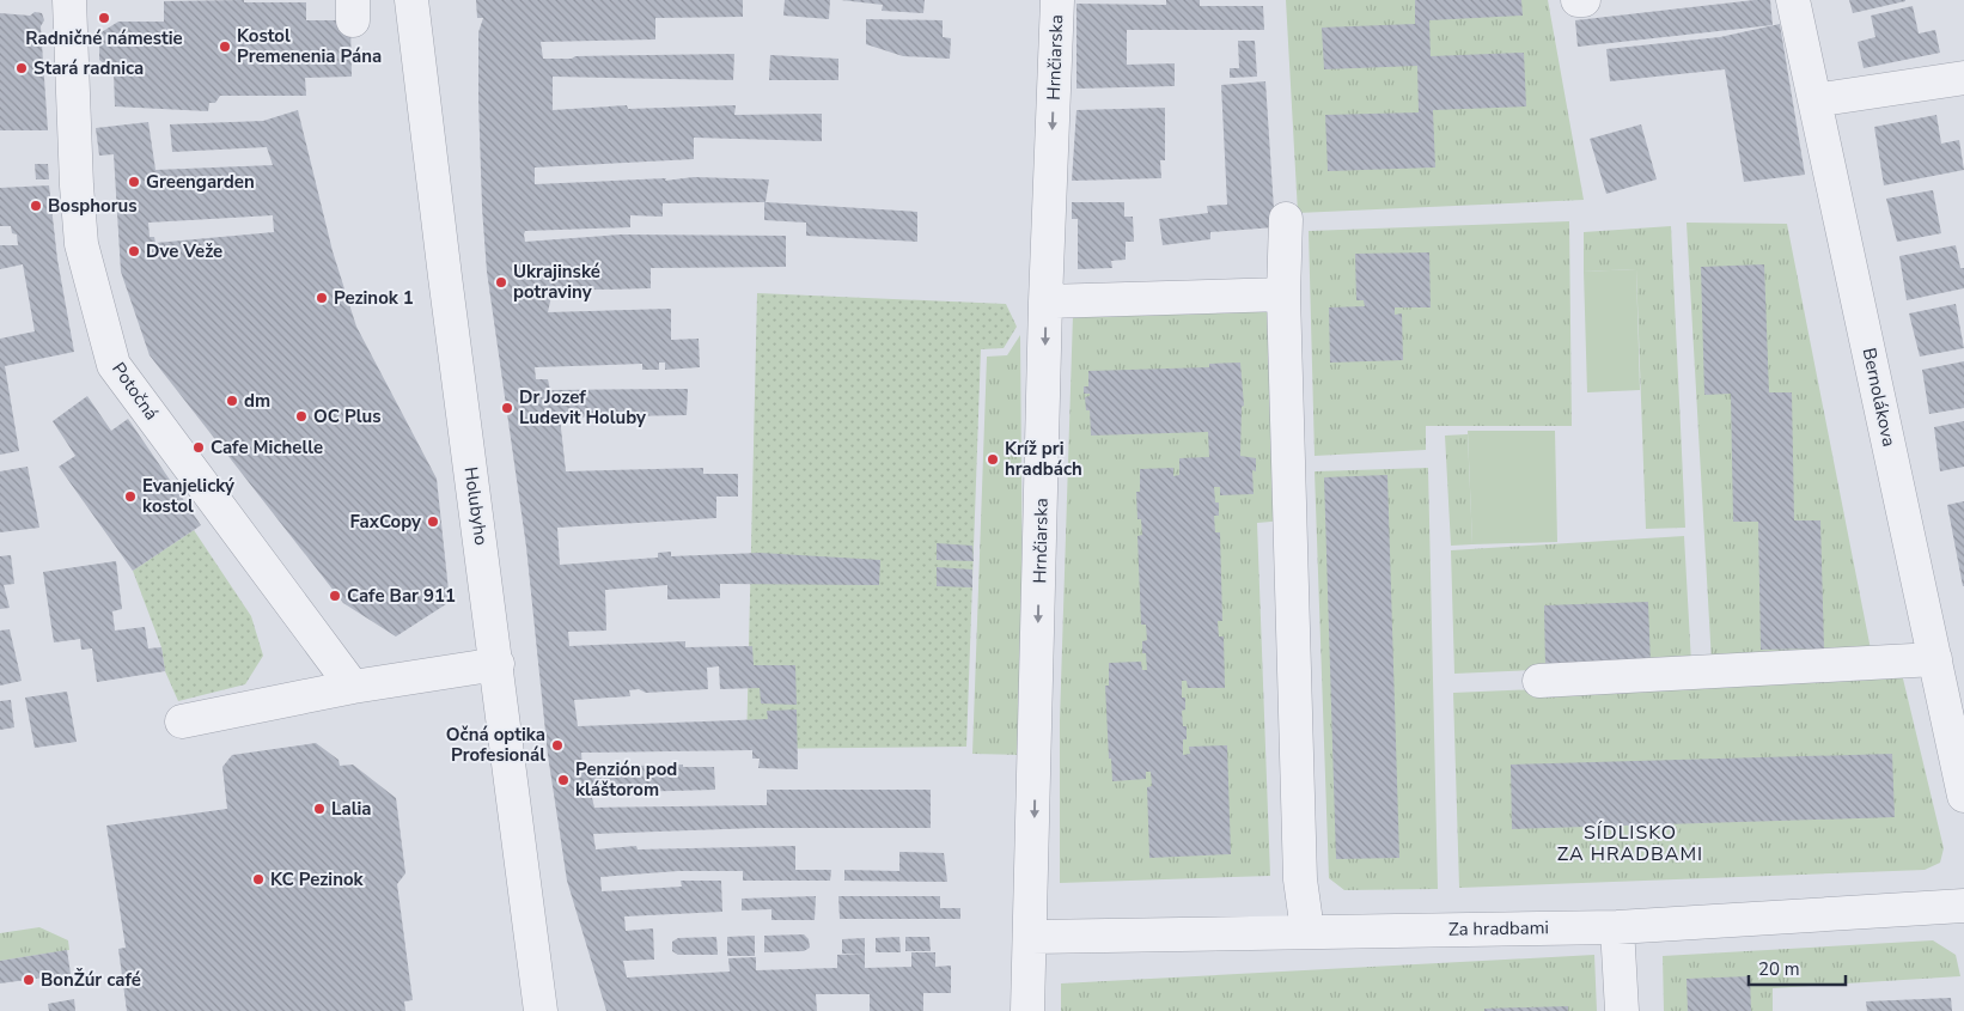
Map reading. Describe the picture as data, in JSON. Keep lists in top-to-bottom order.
{
  "streets": {
    "street": [
      "Hrnčiarska",
      "Potočná",
      "Bernolákova",
      "Holubyho",
      "Za hradbami"
    ]
  },
  "crossings": [
    ["Hrnčiarska", "Za hradbami"]
  ],
  "districts": ["SÍDLISKO ZA HRADBAMI"],
  "places": [
    "Radničné námestie",
    "Kostol Premenenia Pána",
    "Stará radnica",
    "Greengarden",
    "Bosphorus",
    "Dve Veže",
    "Ukrajinské potraviny",
    "Pezinok 1",
    "dm",
    "Dr Jozef Ludevit Holuby",
    "OC Plus",
    "Cafe Michelle",
    "Kríž pri hradbách",
    "Evanjelický kostol",
    "FaxCopy",
    "Cafe Bar 911",
    "Očná optika Profesionál",
    "Penzión pod kláštorom",
    "Lalia",
    "KC Pezinok",
    "BonŽúr café"
  ],
  "scale_bar": "20 m"
}
